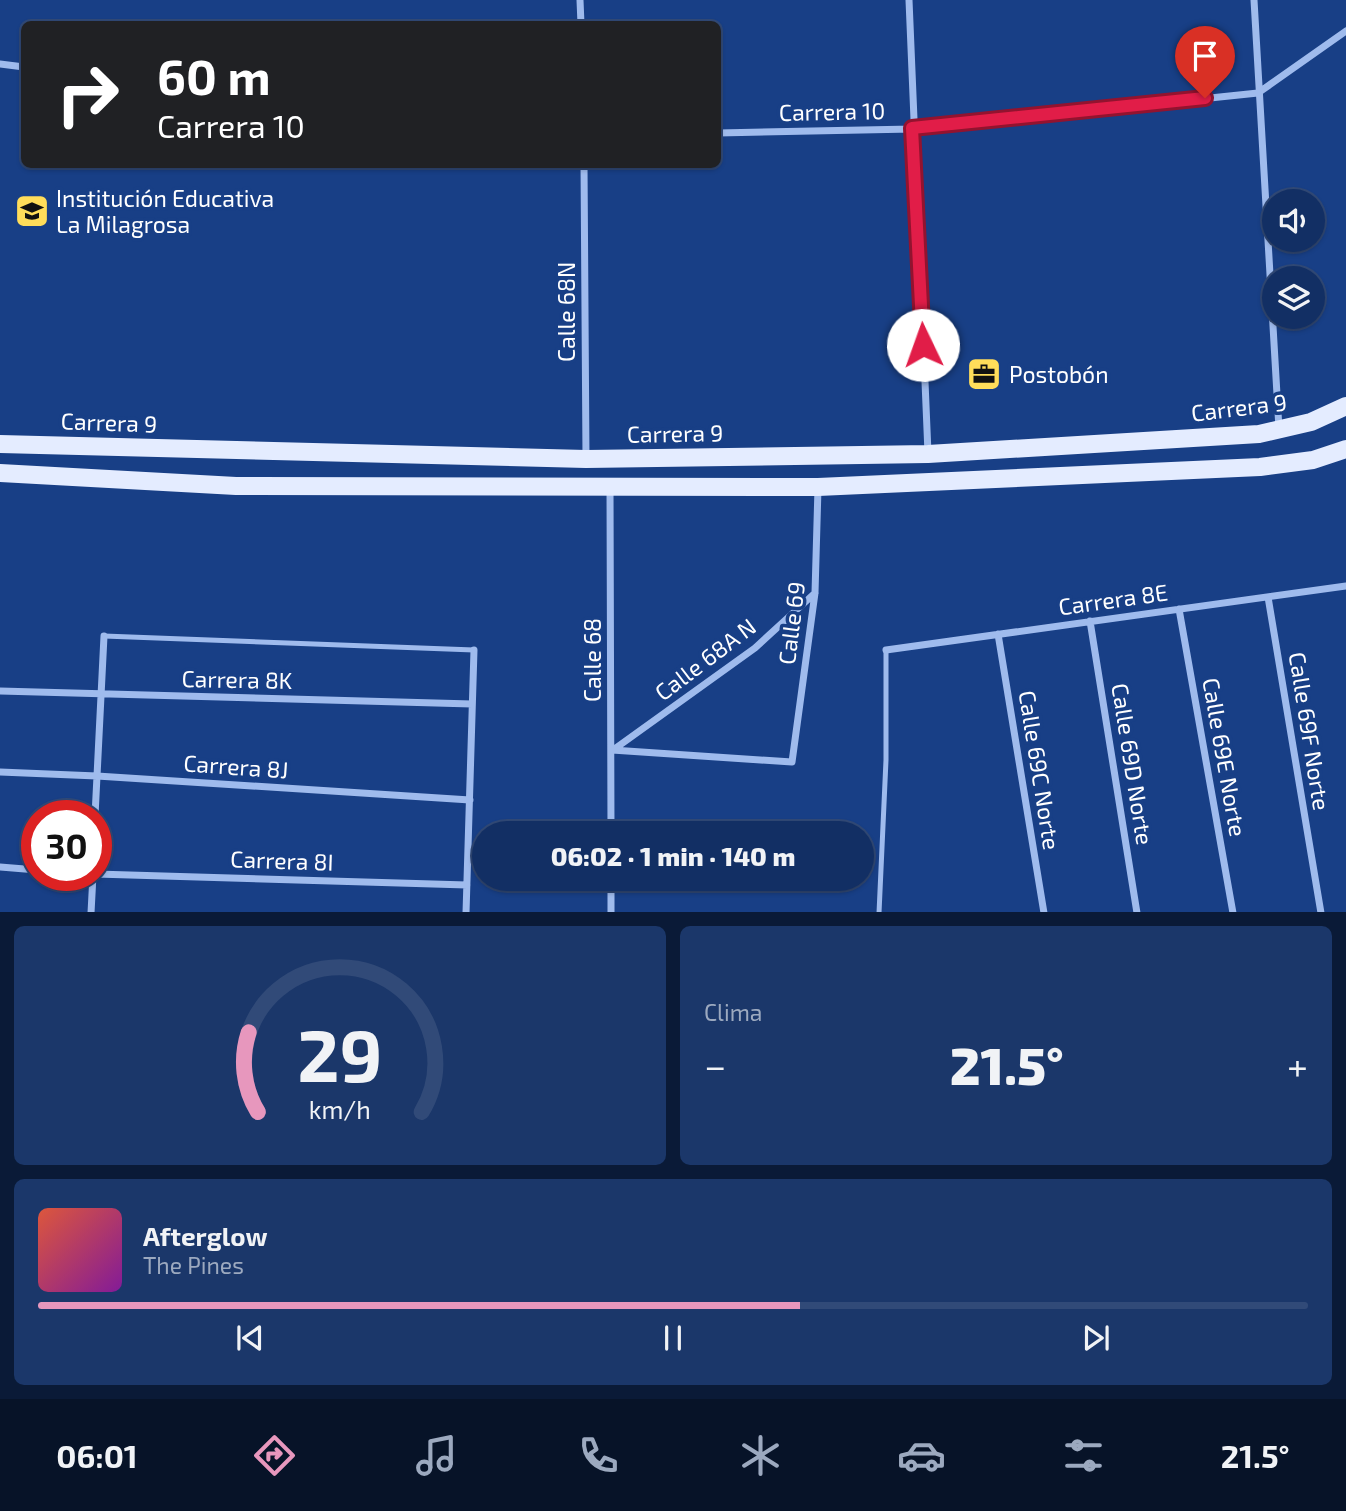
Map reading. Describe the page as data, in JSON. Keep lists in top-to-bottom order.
{
  "streets": {
    "main road": ["Carrera 9"],
    "street": [
      "Carrera 10",
      "Calle 68N",
      "Carrera 8E",
      "Calle 69",
      "Calle 68A N",
      "Calle 68",
      "Carrera 8K",
      "Calle 69F Norte",
      "Calle 69E Norte",
      "Calle 69D Norte",
      "Carrera 8J",
      "Calle 69C Norte",
      "Carrera 8I"
    ]
  },
  "crossings": [
    ["Calle 68N", "Carrera 9"],
    ["Carrera 8E", "Calle 69F Norte"],
    ["Carrera 8E", "Calle 69E Norte"],
    ["Carrera 8E", "Calle 69D Norte"],
    ["Carrera 8E", "Calle 69C Norte"],
    ["Calle 69", "Calle 68A N"],
    ["Calle 69", "Calle 68"],
    ["Calle 68A N", "Calle 68"]
  ],
  "places": {
    "school or university": ["Institución Educativa La Milagrosa"],
    "office": ["Postobón"]
  },
  "page": {
    "turn": ["60 m", "Carrera 10"],
    "limit": "30",
    "trip": "06:02 · 1 min · 140 m",
    "tile": "Clima",
    "heat": ["−", "21.5°", "+"],
    "song": ["Afterglow", "The Pines"],
    "tabs": ["06:01", "21.5°"],
    "gauge": ["29", "km/h"]
  }
}
